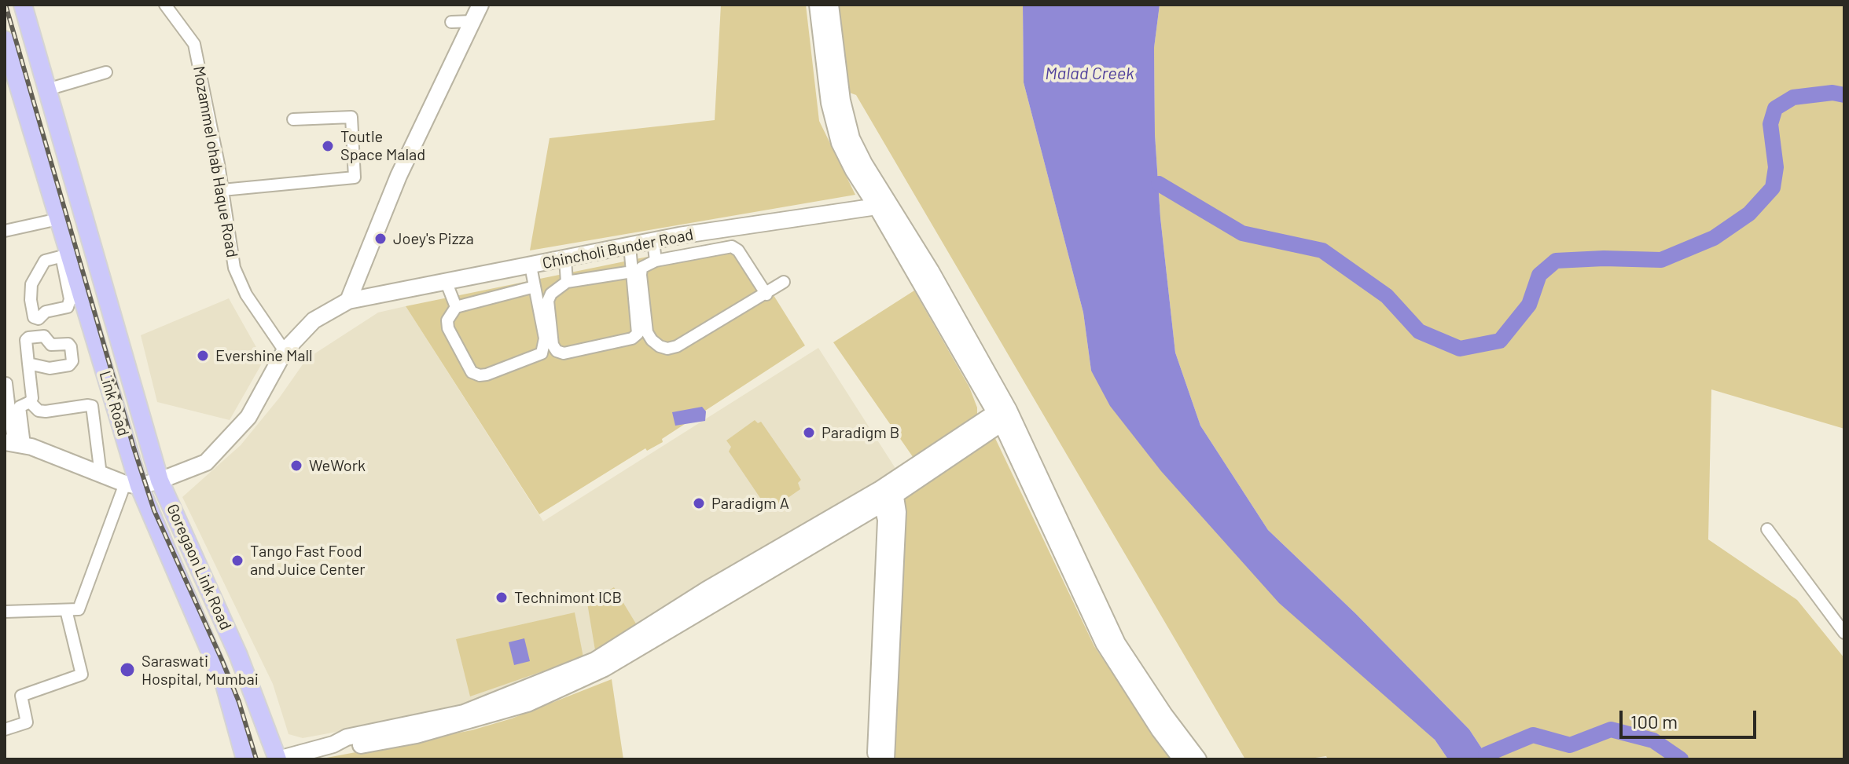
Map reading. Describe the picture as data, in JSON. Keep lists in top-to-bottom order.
{
  "streets": {
    "main road": ["Link Road", "Goregaon Link Road"],
    "street": ["Mozammel ohab Haque Road", "Chincholi Bunder Road"]
  },
  "crossings": [
    ["Mozammel ohab Haque Road", "Chincholi Bunder Road"],
    ["Chincholi Bunder Road", "Link Road"],
    ["Chincholi Bunder Road", "Goregaon Link Road"],
    ["Link Road", "Goregaon Link Road"]
  ],
  "water": ["Malad Creek"],
  "places": [
    "Toutle Space Malad",
    "Joey's Pizza",
    "Evershine Mall",
    "Paradigm B",
    "WeWork",
    "Paradigm A",
    "Tango Fast Food and Juice Center",
    "Technimont ICB",
    "Saraswati Hospital, Mumbai"
  ],
  "scale_bar": "100 m"
}
